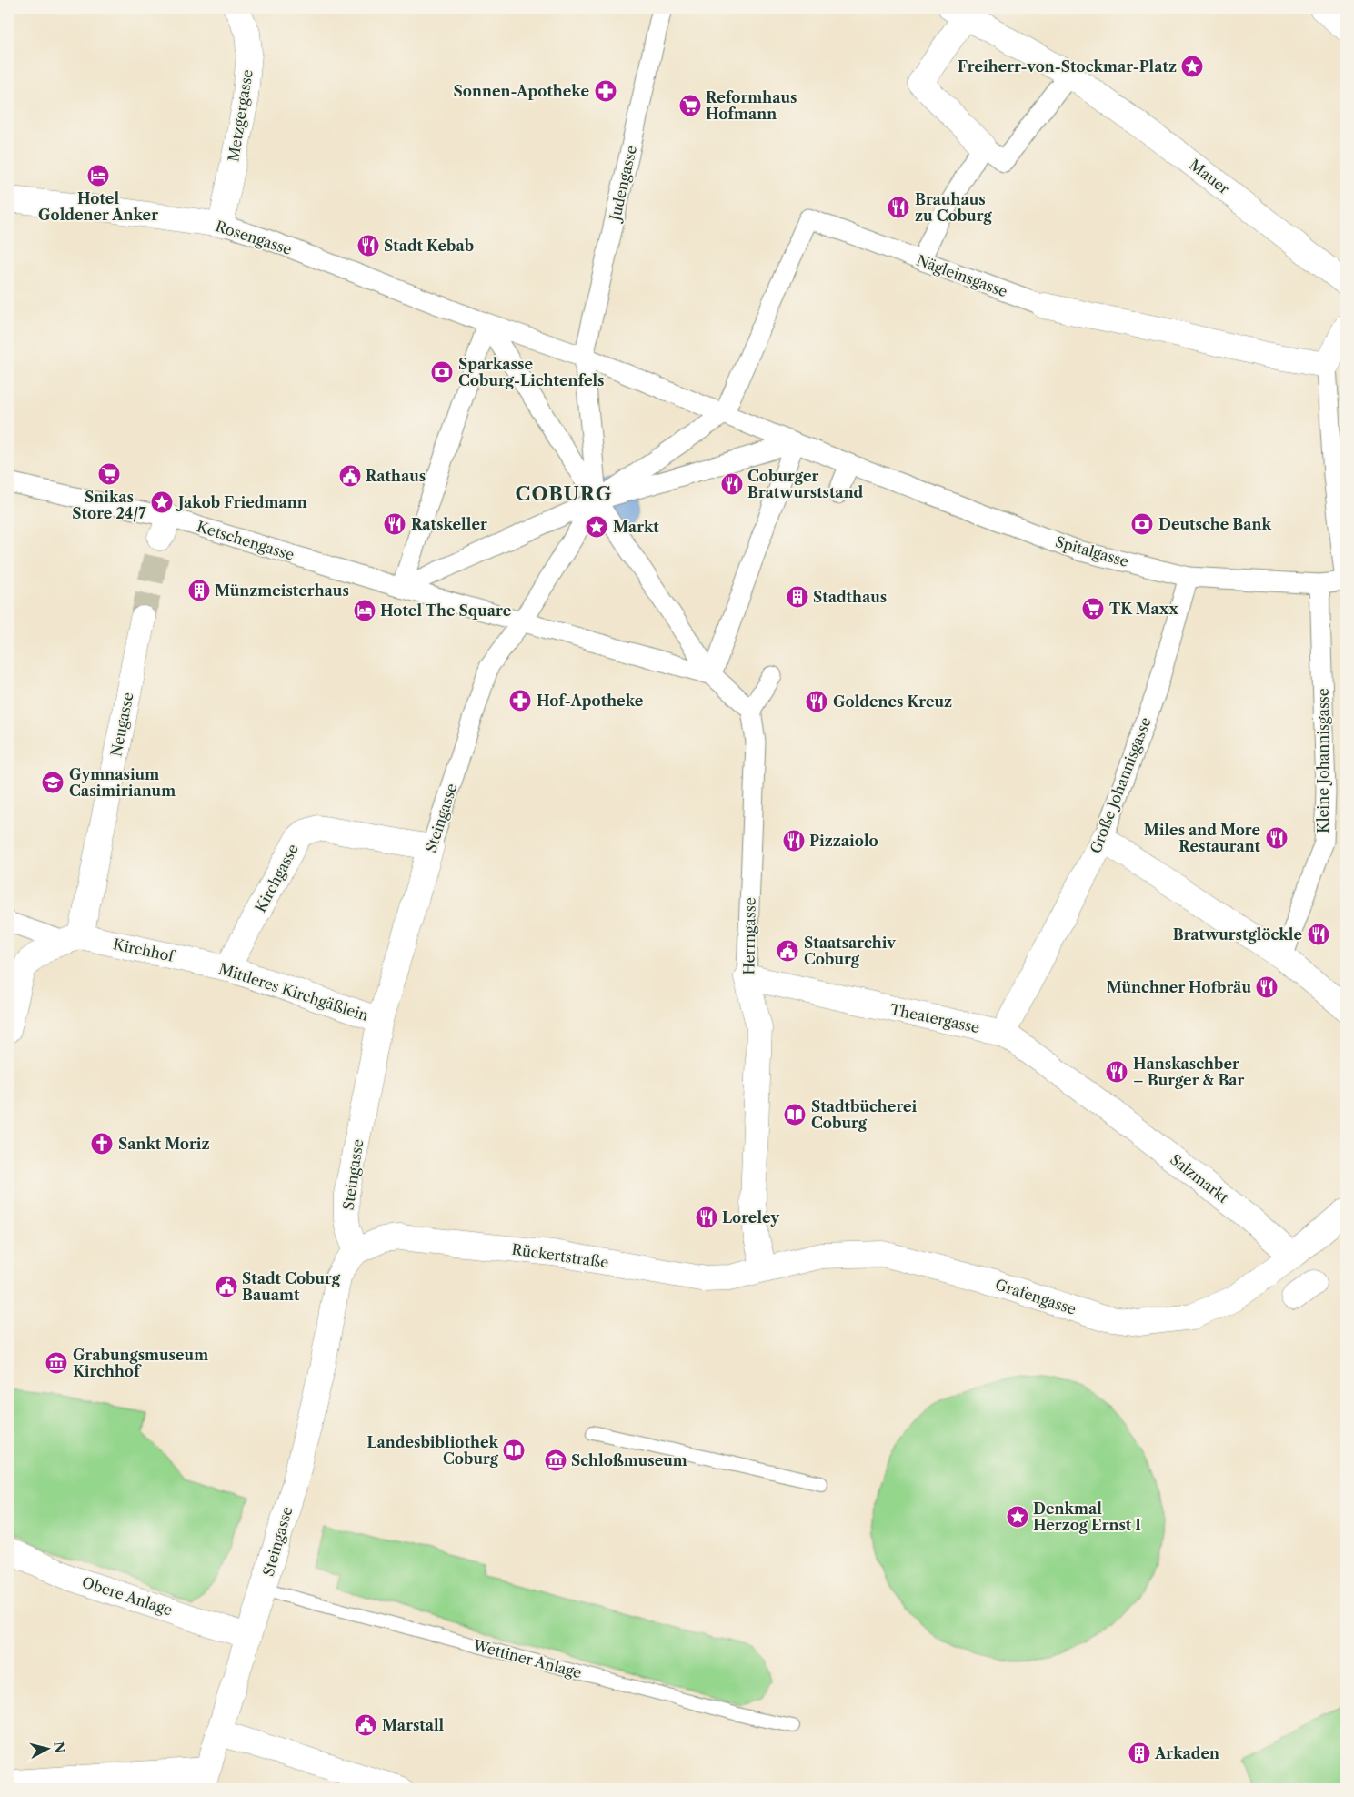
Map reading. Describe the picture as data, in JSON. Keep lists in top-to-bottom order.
{
  "streets": {
    "street": [
      "Metzgergasse",
      "Mauer",
      "Judengasse",
      "Rosengasse",
      "Nägleinsgasse",
      "Ketschengasse",
      "Spitalgasse",
      "Neugasse",
      "Kleine Johannisgasse",
      "Große Johannisgasse",
      "Steingasse",
      "Kirchgasse",
      "Herrngasse",
      "Kirchhof",
      "Mittleres Kirchgäßlein",
      "Theatergasse",
      "Salzmarkt",
      "Rückertstraße",
      "Grafengasse",
      "Obere Anlage"
    ],
    "lane": ["Wettiner Anlage"]
  },
  "crossings": [
    ["Metzgergasse", "Rosengasse"],
    ["Spitalgasse", "Kleine Johannisgasse"],
    ["Spitalgasse", "Große Johannisgasse"],
    ["Neugasse", "Kirchhof"],
    ["Große Johannisgasse", "Theatergasse"],
    ["Steingasse", "Kirchgasse"],
    ["Steingasse", "Mittleres Kirchgäßlein"],
    ["Steingasse", "Rückertstraße"],
    ["Steingasse", "Obere Anlage"],
    ["Steingasse", "Wettiner Anlage"],
    ["Kirchgasse", "Kirchhof"],
    ["Kirchgasse", "Mittleres Kirchgäßlein"],
    ["Herrngasse", "Theatergasse"],
    ["Herrngasse", "Rückertstraße"],
    ["Herrngasse", "Grafengasse"],
    ["Kirchhof", "Mittleres Kirchgäßlein"],
    ["Theatergasse", "Salzmarkt"],
    ["Salzmarkt", "Grafengasse"],
    ["Rückertstraße", "Grafengasse"]
  ],
  "districts": ["COBURG"],
  "places": {
    "place": [
      "Freiherr-von-Stockmar-Platz",
      "Jakob Friedmann",
      "Markt",
      "Denkmal Herzog Ernst I"
    ],
    "pharmacy": ["Sonnen-Apotheke", "Hof-Apotheke"],
    "supermarket": ["Reformhaus Hofmann", "Snikas Store 24/7", "TK Maxx"],
    "hotel": ["Hotel Goldener Anker", "Hotel The Square"],
    "restaurant": [
      "Brauhaus zu Coburg",
      "Stadt Kebab",
      "Coburger Bratwurststand",
      "Ratskeller",
      "Goldenes Kreuz",
      "Miles and More Restaurant",
      "Pizzaiolo",
      "Bratwurstglöckle",
      "Münchner Hofbräu",
      "Hanskaschber – Burger & Bar",
      "Loreley"
    ],
    "bank": ["Sparkasse Coburg-Lichtenfels", "Deutsche Bank"],
    "public building": [
      "Rathaus",
      "Staatsarchiv Coburg",
      "Stadt Coburg Bauamt",
      "Marstall"
    ],
    "building": ["Münzmeisterhaus", "Stadthaus", "Arkaden"],
    "school or university": ["Gymnasium Casimirianum"],
    "library": ["Stadtbücherei Coburg", "Landesbibliothek Coburg"],
    "church": ["Sankt Moriz"],
    "museum": ["Grabungsmuseum Kirchhof", "Schloßmuseum"]
  },
  "north": "right"
}
